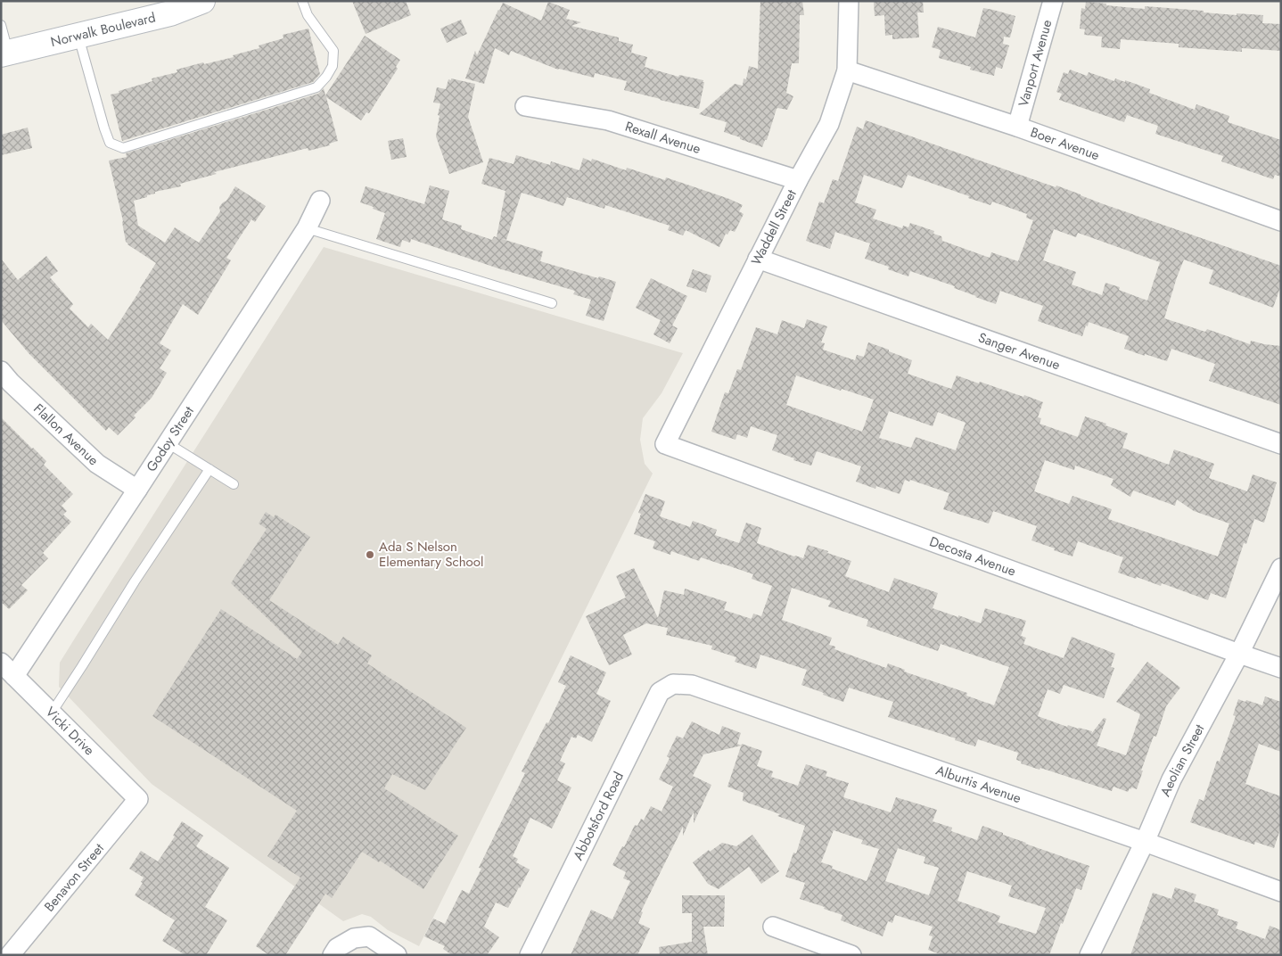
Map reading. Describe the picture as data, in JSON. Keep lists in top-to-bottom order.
{
  "streets": {
    "main road": ["Norwalk Boulevard"],
    "street": [
      "Vanport Avenue",
      "Rexall Avenue",
      "Boer Avenue",
      "Waddell Street",
      "Sanger Avenue",
      "Flallon Avenue",
      "Godoy Street",
      "Decosta Avenue",
      "Vicki Drive",
      "Aeolian Street",
      "Alburtis Avenue",
      "Abbotsford Road",
      "Benavon Street"
    ]
  },
  "crossings": [
    ["Vanport Avenue", "Boer Avenue"],
    ["Rexall Avenue", "Waddell Street"],
    ["Boer Avenue", "Waddell Street"],
    ["Waddell Street", "Sanger Avenue"],
    ["Waddell Street", "Decosta Avenue"],
    ["Flallon Avenue", "Godoy Street"],
    ["Godoy Street", "Vicki Drive"],
    ["Decosta Avenue", "Aeolian Street"],
    ["Vicki Drive", "Benavon Street"],
    ["Aeolian Street", "Alburtis Avenue"],
    ["Alburtis Avenue", "Abbotsford Road"]
  ],
  "places": ["Ada S Nelson Elementary School"]
}
